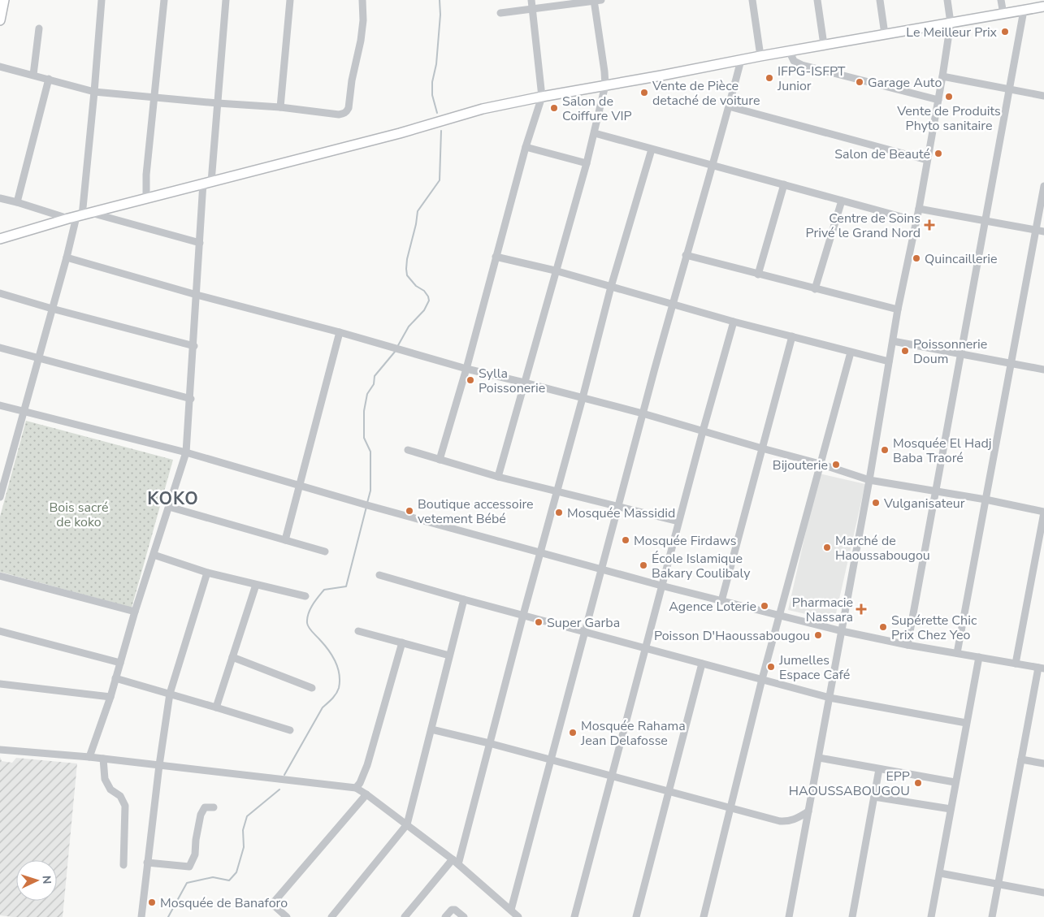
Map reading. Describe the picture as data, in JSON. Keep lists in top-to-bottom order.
{
  "districts": ["KOKO"],
  "parks": ["Bois sacré de koko"],
  "places": {
    "other": [
      "Le Meilleur Prix",
      "IFPG-ISFPT Junior",
      "Garage Auto",
      "Vente de Pièce detaché de voiture",
      "Vente de Produits Phyto sanitaire",
      "Salon de Coiffure VIP",
      "Salon de Beauté",
      "Quincaillerie",
      "Poissonnerie Doum",
      "Sylla Poissonerie",
      "Mosquée El Hadj Baba Traoré",
      "Bijouterie",
      "Vulganisateur",
      "Boutique accessoire vetement Bébé",
      "Mosquée Massidid",
      "Mosquée Firdaws",
      "Marché de Haoussabougou",
      "École Islamique Bakary Coulibaly",
      "Agence Loterie",
      "Super Garba",
      "Supérette Chic Prix Chez Yeo",
      "Poisson D'Haoussabougou",
      "Jumelles Espace Café",
      "Mosquée Rahama Jean Delafosse",
      "EPP HAOUSSABOUGOU",
      "Mosquée de Banaforo"
    ],
    "health": ["Centre de Soins Privé le Grand Nord", "Pharmacie Nassara"]
  },
  "north": "right"
}
